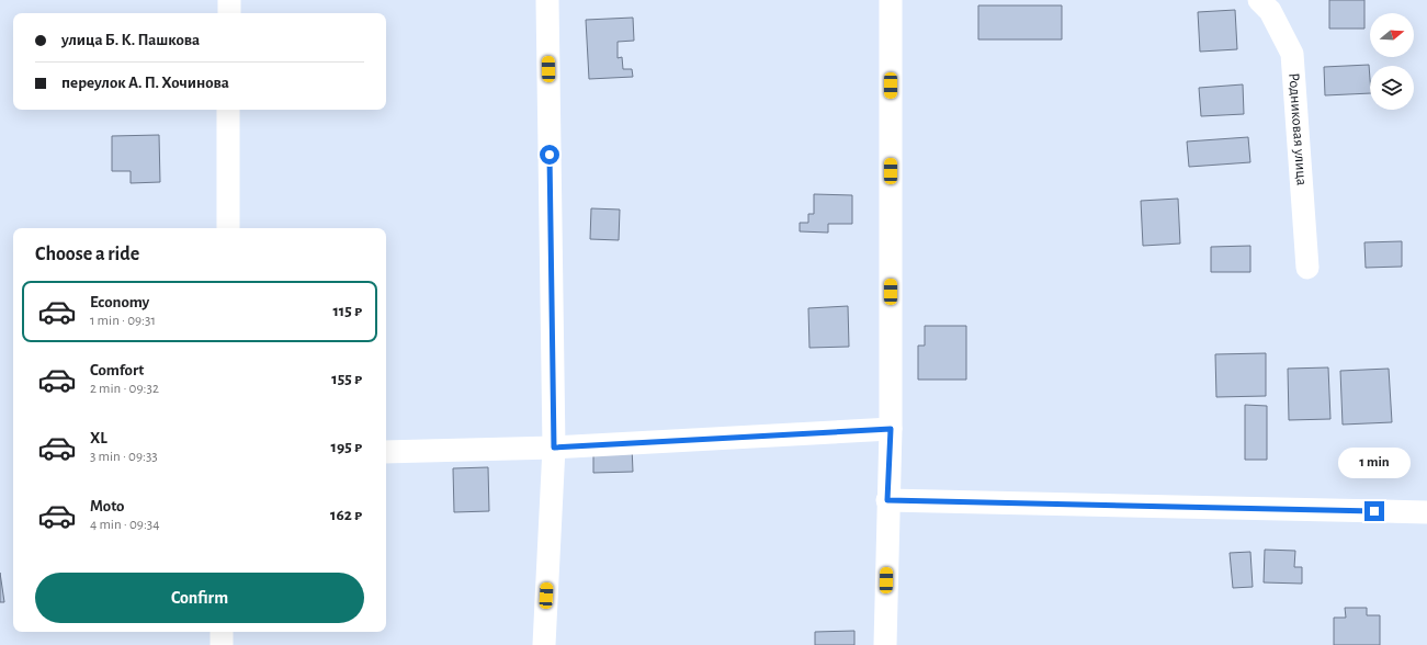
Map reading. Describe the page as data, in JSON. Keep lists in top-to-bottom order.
{
  "streets": {
    "street": ["Родниковая улица"]
  },
  "north": "right",
  "page": {
    "banner": ["улица Б. К. Пашкова", "переулок А. П. Хочинова"],
    "heading": "Choose a ride",
    "list": [
      {
        "name": "Economy",
        "note": "1 min · 09:31",
        "value": "115 ₽"
      },
      {
        "name": "Comfort",
        "note": "2 min · 09:32",
        "value": "155 ₽"
      },
      {
        "name": "XL",
        "note": "3 min · 09:33",
        "value": "195 ₽"
      },
      {
        "name": "Moto",
        "note": "4 min · 09:34",
        "value": "162 ₽"
      }
    ],
    "bubble": "1 min",
    "buttons": "Confirm"
  }
}
